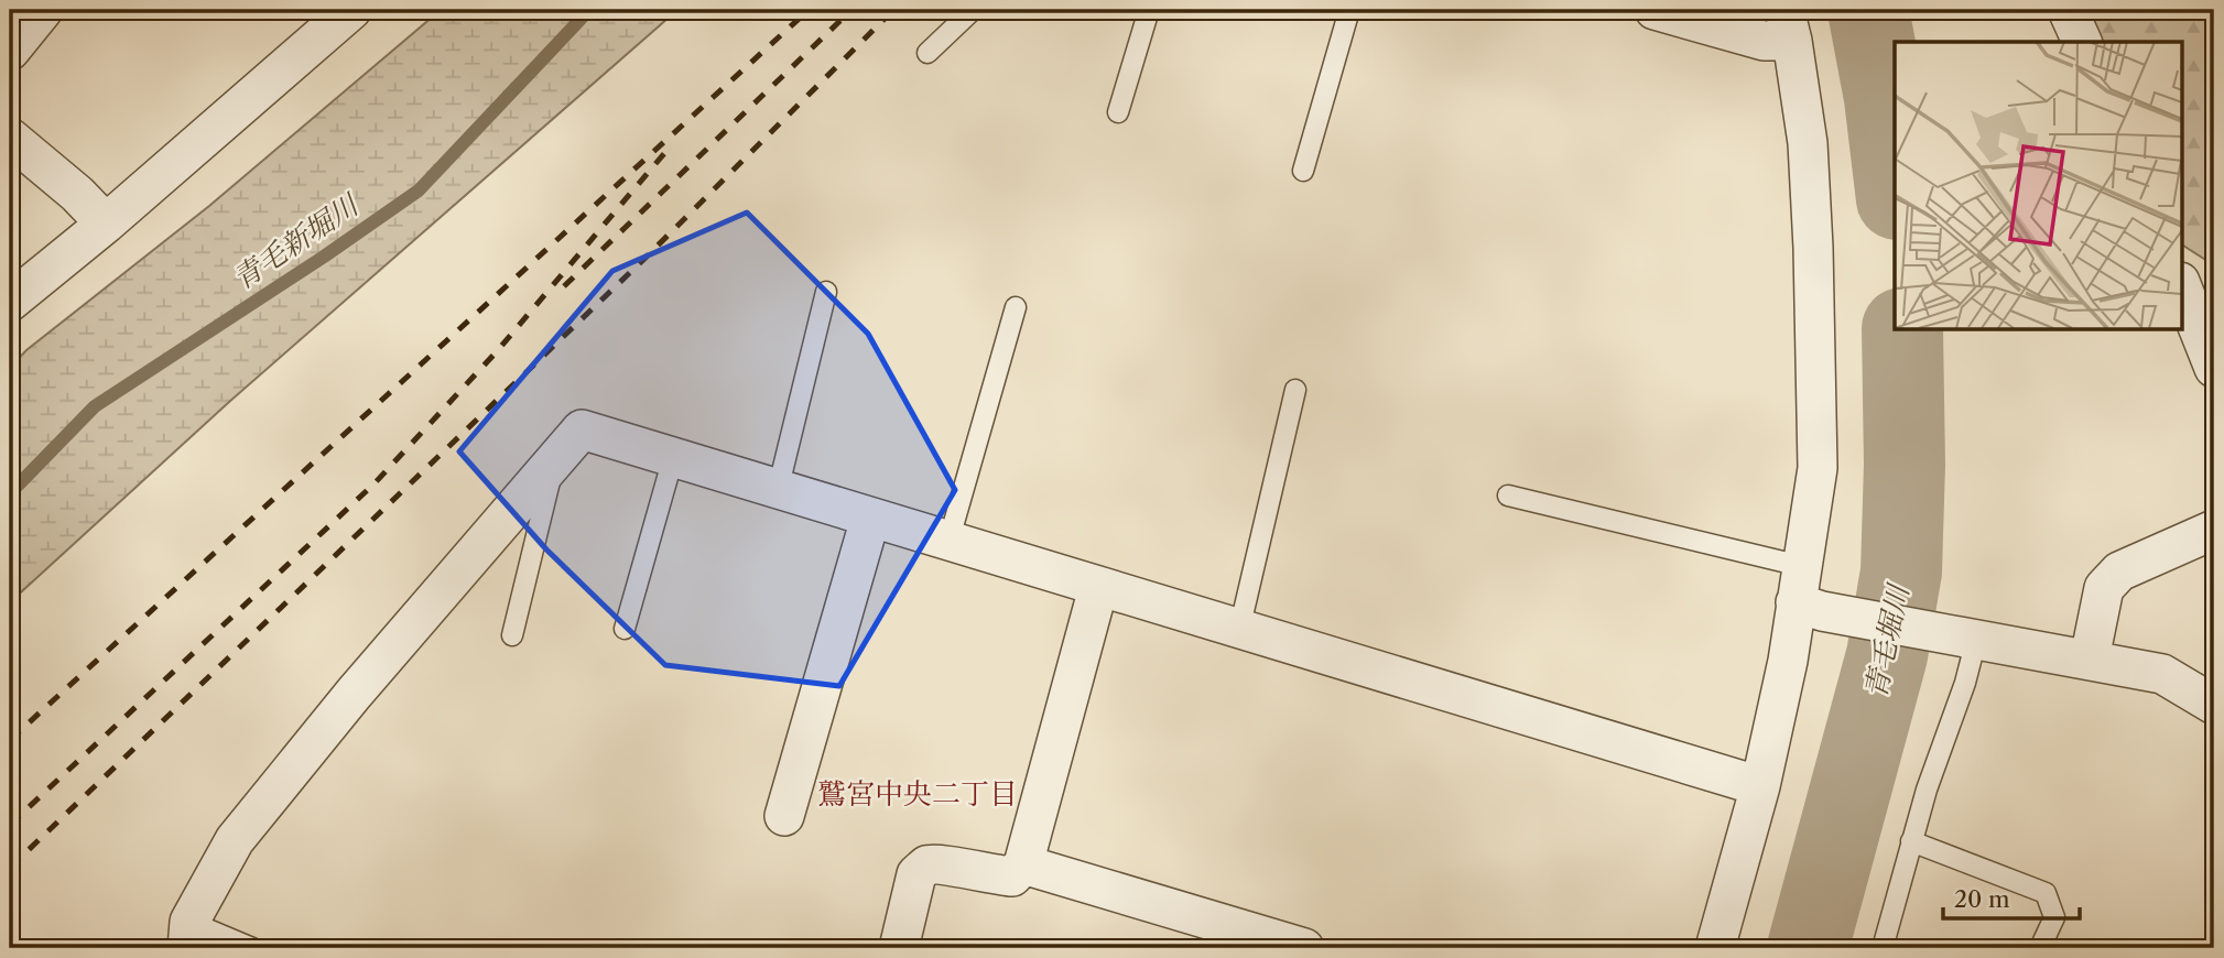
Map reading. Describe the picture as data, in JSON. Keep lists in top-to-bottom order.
{
  "districts": ["鷲宮中央二丁目"],
  "water": ["青毛新堀川", "青毛堀川"],
  "scale_bar": "20 m"
}
